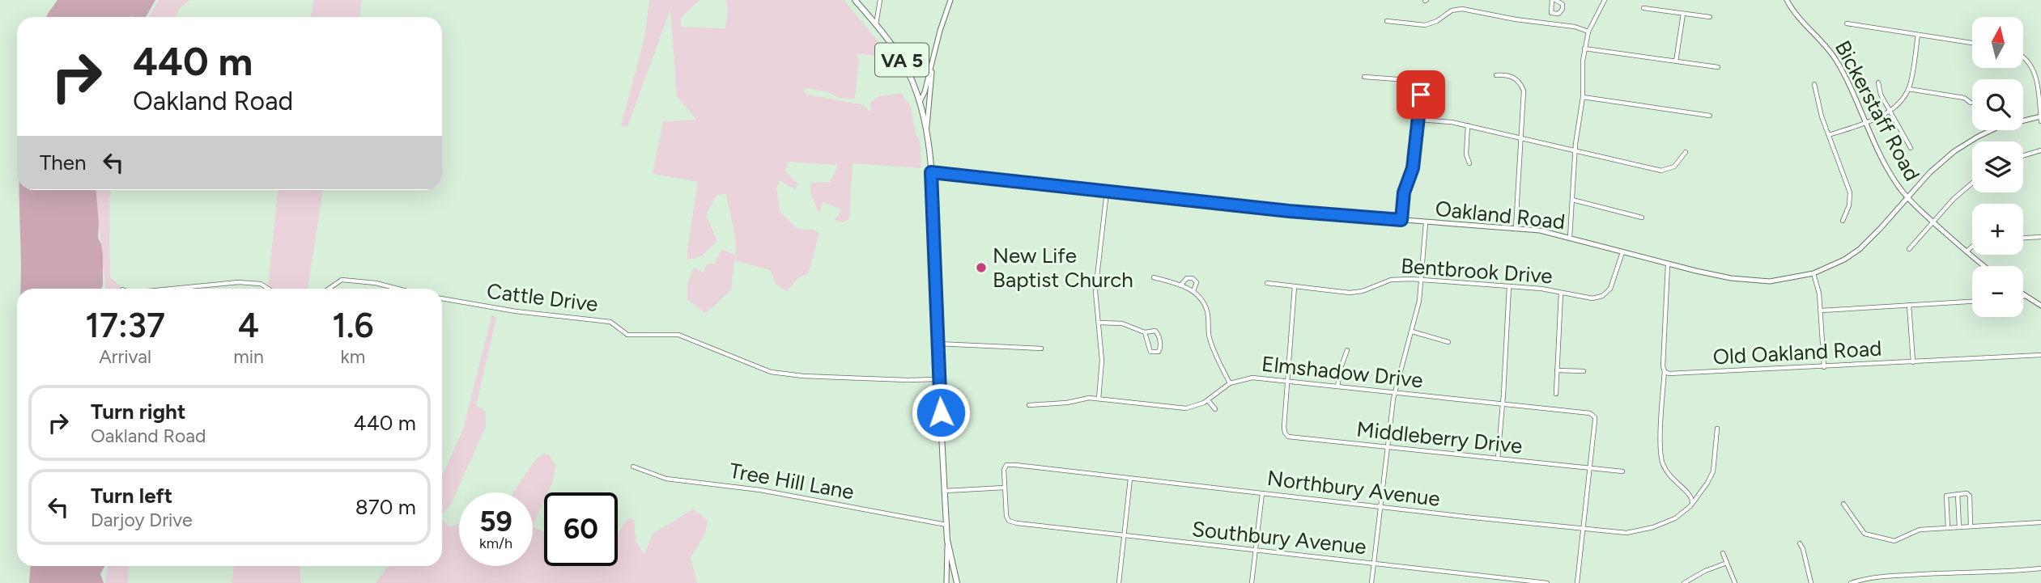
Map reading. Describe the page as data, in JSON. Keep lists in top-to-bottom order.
{
  "streets": {
    "main road": ["VA 5"],
    "street": [
      "Bickerstaff Road",
      "Oakland Road",
      "Bentbrook Drive",
      "Cattle Drive",
      "Old Oakland Road",
      "Elmshadow Drive",
      "Middleberry Drive",
      "Tree Hill Lane",
      "Northbury Avenue",
      "Southbury Avenue"
    ]
  },
  "crossings": [
    ["VA 5", "Oakland Road"],
    ["VA 5", "Cattle Drive"],
    ["VA 5", "Tree Hill Lane"],
    ["Bickerstaff Road", "Oakland Road"],
    ["Oakland Road", "Bentbrook Drive"],
    ["Elmshadow Drive", "Middleberry Drive"],
    ["Northbury Avenue", "Southbury Avenue"]
  ],
  "places": ["New Life Baptist Church"],
  "north": "top",
  "page": {
    "map_buttons": ["+", "−"],
    "turn": ["440 m", "Oakland Road"],
    "then": "Then",
    "eta": [
      "17:37",
      "Arrival",
      "4",
      "min",
      "1.6",
      "km"
    ],
    "list": [
      {
        "name": "Turn right",
        "note": "Oakland Road",
        "value": "440 m"
      },
      {
        "name": "Turn left",
        "note": "Darjoy Drive",
        "value": "870 m"
      }
    ],
    "speed": "59 km/h",
    "limit": "60"
  }
}
